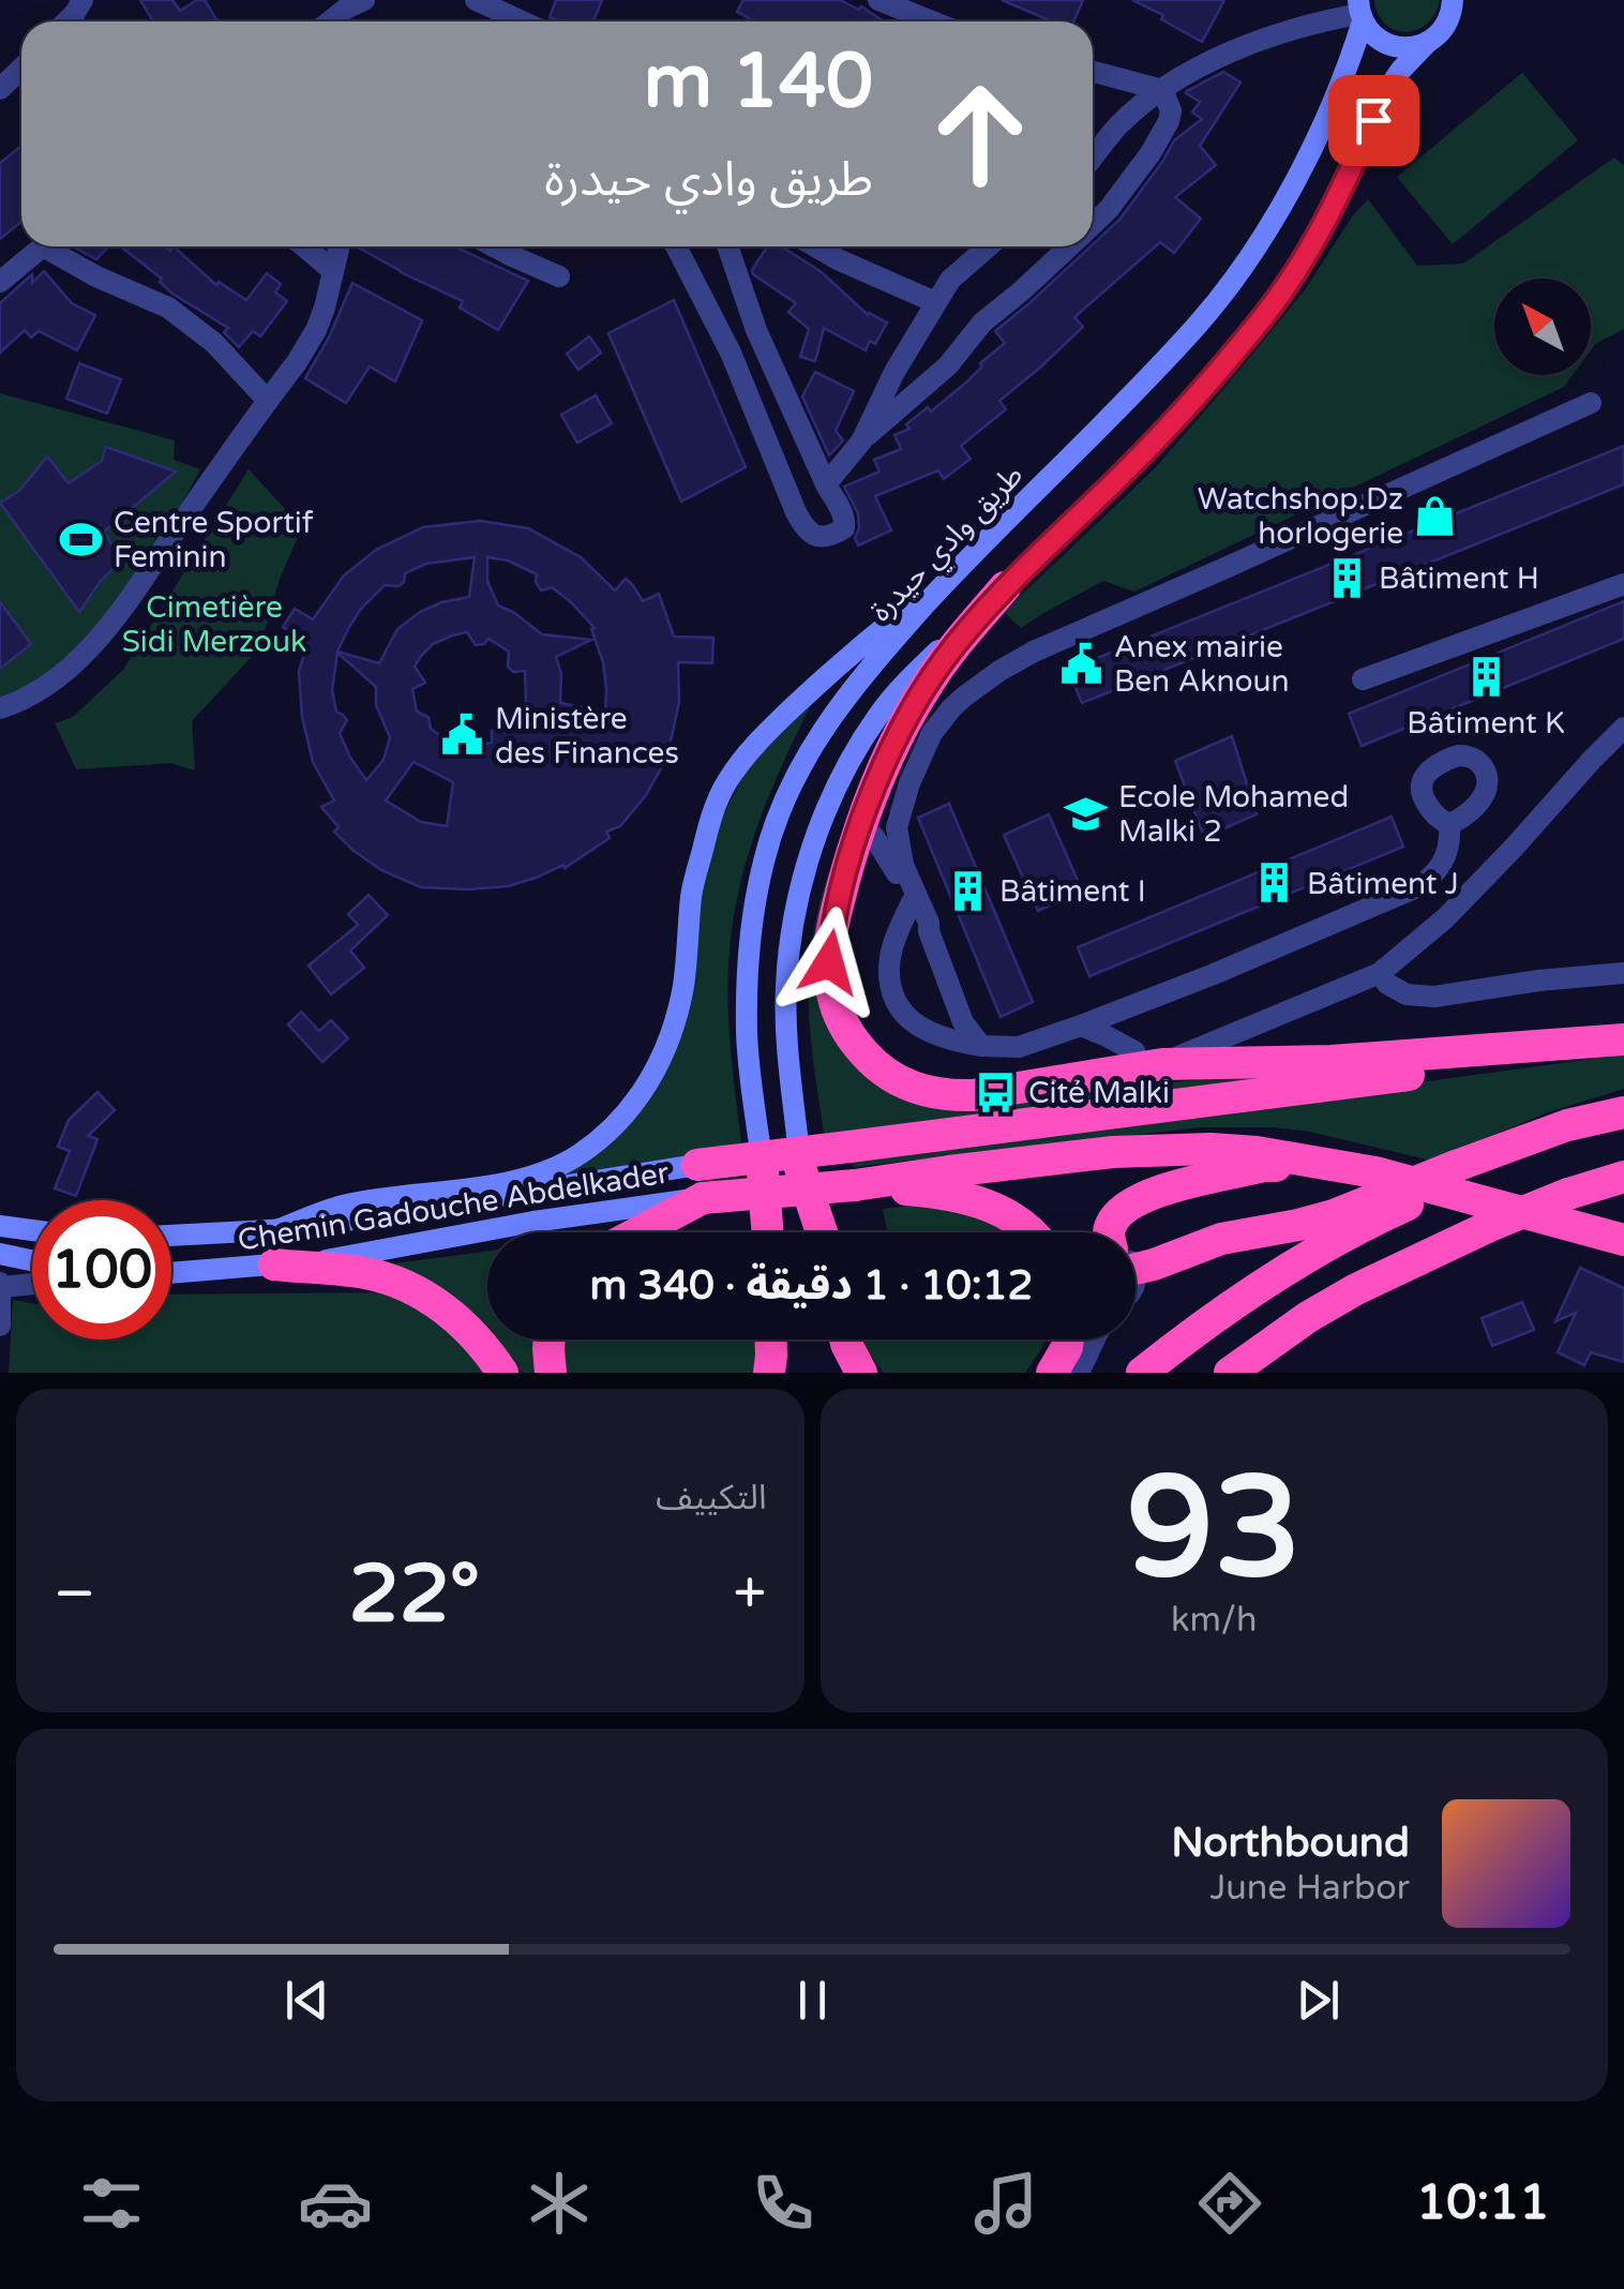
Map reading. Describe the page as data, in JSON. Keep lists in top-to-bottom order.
{
  "streets": {
    "main road": ["طريق وادي حيدرة", "Chemin Gadouche Abdelkader"]
  },
  "parks": ["Cimetière Sidi Merzouk"],
  "places": {
    "shop": ["Watchshop.Dz horlogerie"],
    "sports": ["Centre Sportif Feminin"],
    "building": [
      "Bâtiment H",
      "Bâtiment K",
      "Bâtiment J",
      "Bâtiment I"
    ],
    "public building": ["Anex mairie Ben Aknoun", "Ministère des Finances"],
    "school or university": ["Ecole Mohamed Malki 2"],
    "bus stop": ["Cité Malki"]
  },
  "north": "top left",
  "page": {
    "turn": ["140 m", "طريق وادي حيدرة"],
    "limit": "100",
    "trip": "10:12 · 1 دقيقة · 340 m",
    "tile": [
      ["93", "km/h"],
      "التكييف"
    ],
    "heat": ["−", "22°", "+"],
    "song": ["Northbound", "June Harbor"],
    "tabs": "10:11"
  }
}
